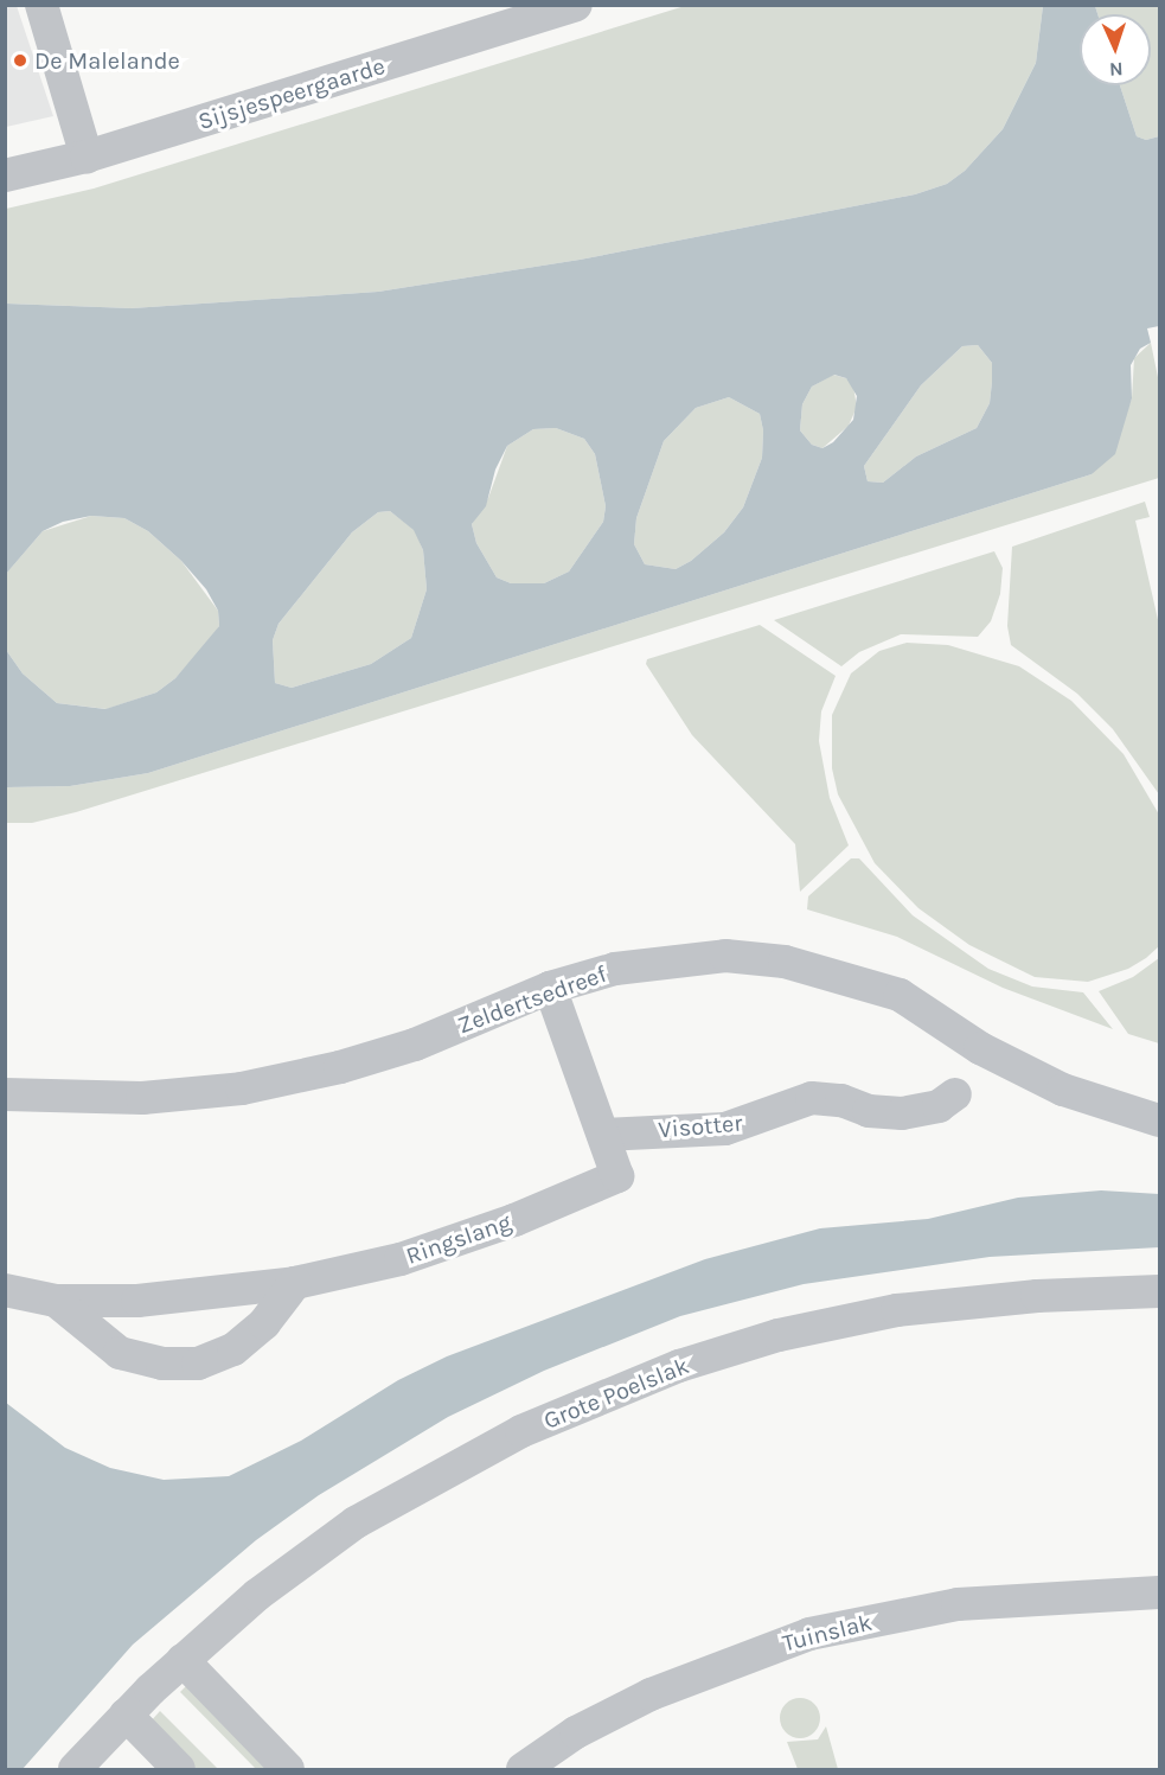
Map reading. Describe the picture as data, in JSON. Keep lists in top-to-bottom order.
{
  "streets": {
    "street": [
      "Sijsjespeergaarde",
      "Zeldertsedreef",
      "Visotter",
      "Ringslang",
      "Grote Poelslak",
      "Tuinslak"
    ]
  },
  "crossings": [
    ["Visotter", "Ringslang"]
  ],
  "places": ["De Malelande"],
  "north": "bottom"
}
